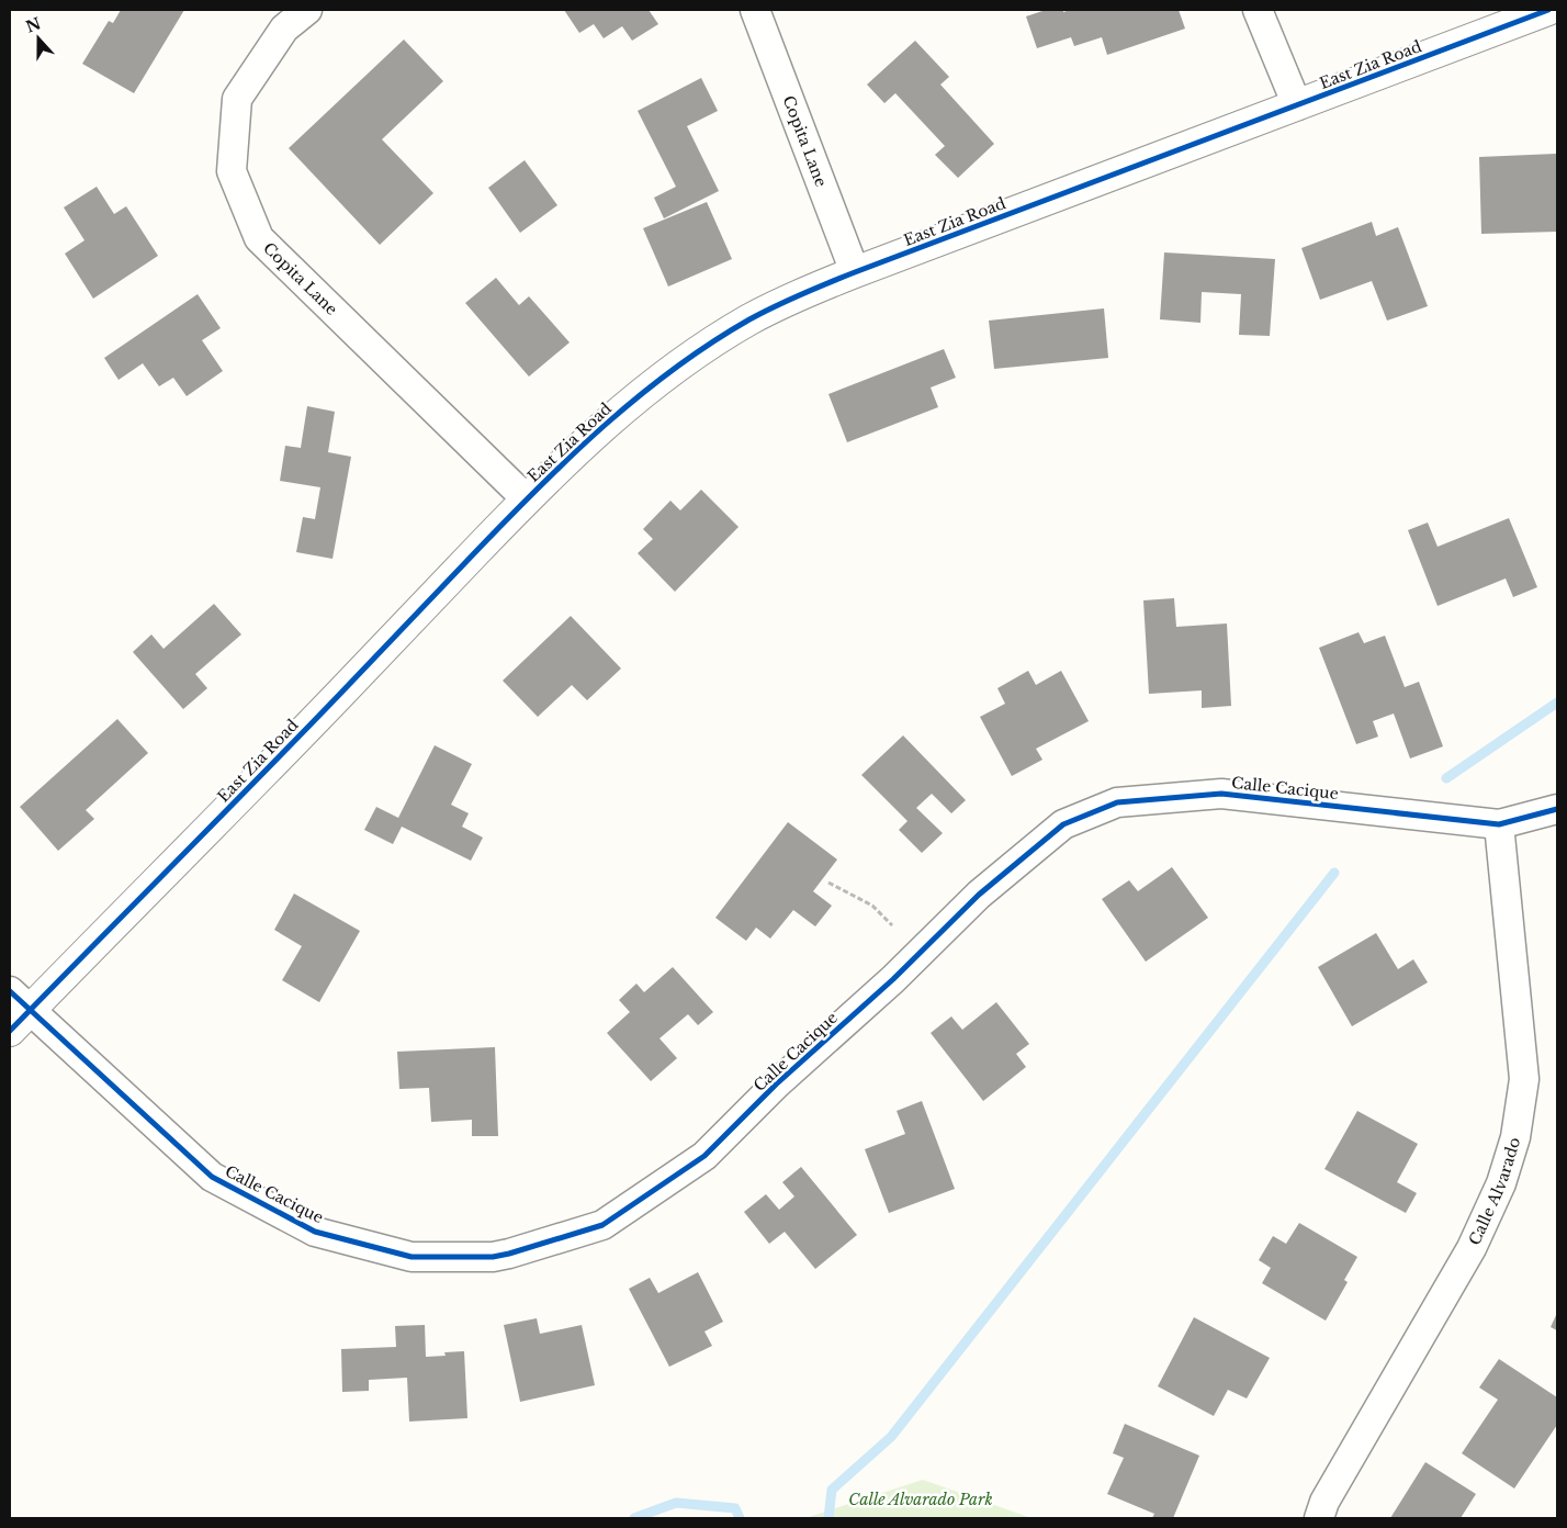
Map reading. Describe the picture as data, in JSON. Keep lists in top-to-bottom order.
{
  "streets": {
    "street": [
      "East Zia Road",
      "Copita Lane",
      "Calle Cacique",
      "Calle Alvarado"
    ]
  },
  "crossings": [
    ["East Zia Road", "Copita Lane"],
    ["East Zia Road", "Calle Cacique"],
    ["Calle Cacique", "Calle Alvarado"]
  ],
  "parks": ["Calle Alvarado Park"],
  "north": "top"
}
